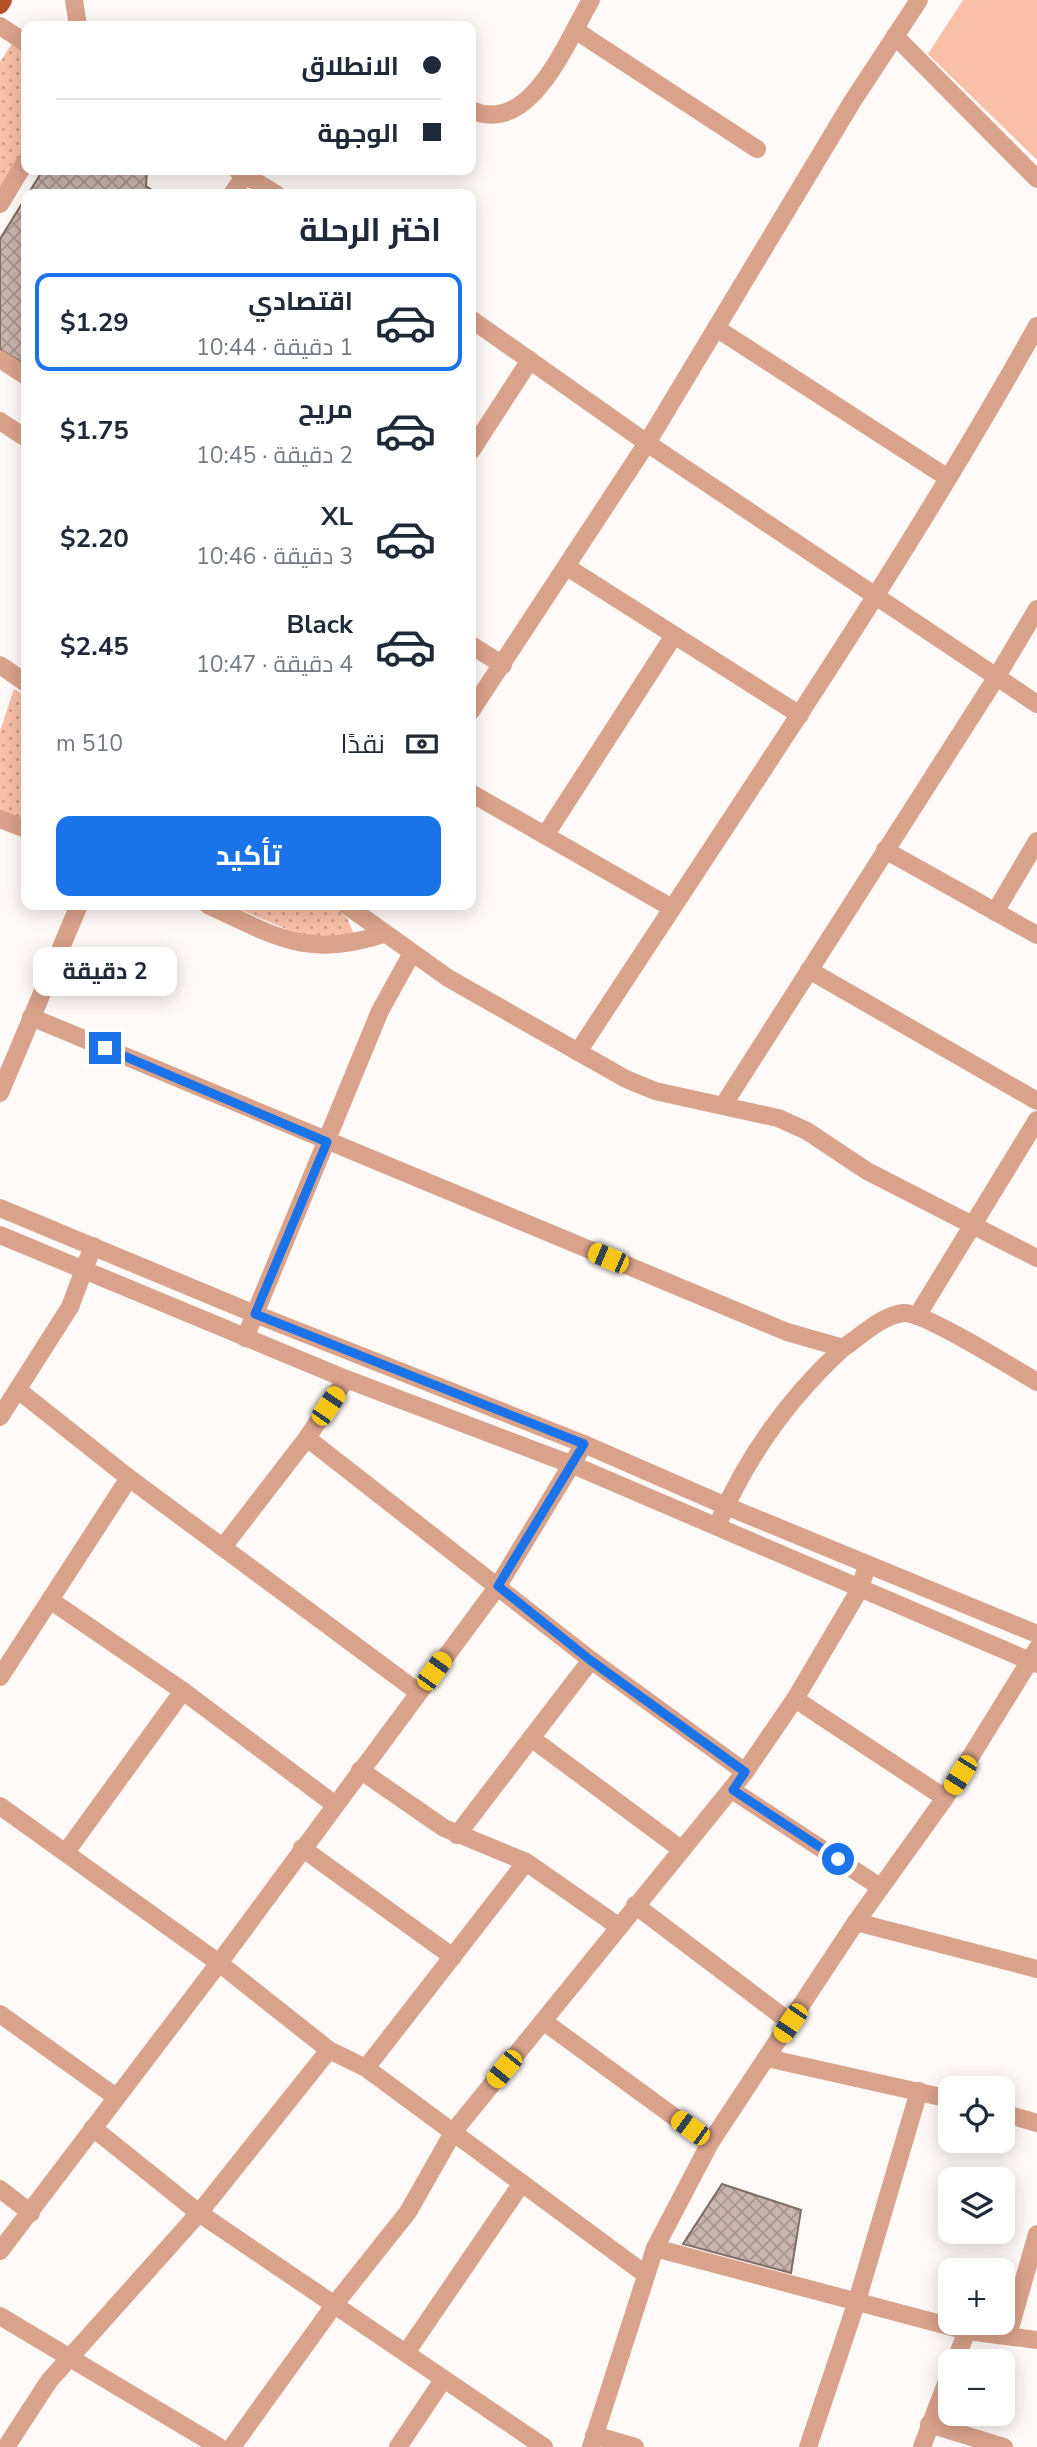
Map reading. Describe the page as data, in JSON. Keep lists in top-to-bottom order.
{
  "page": {
    "banner": ["الانطلاق", "الوجهة"],
    "heading": "اختر الرحلة",
    "list": [
      {
        "name": "اقتصادي",
        "note": "1 دقيقة · 10:44",
        "value": "$1.29"
      },
      {
        "name": "مريح",
        "note": "2 دقيقة · 10:45",
        "value": "$1.75"
      },
      {
        "name": "XL",
        "note": "3 دقيقة · 10:46",
        "value": "$2.20"
      },
      {
        "name": "Black",
        "note": "4 دقيقة · 10:47",
        "value": "$2.45"
      }
    ],
    "pay": ["نقدًا", "510 m"],
    "buttons": "تأكيد",
    "bubble": "2 دقيقة",
    "map_buttons": ["+", "−"]
  }
}
